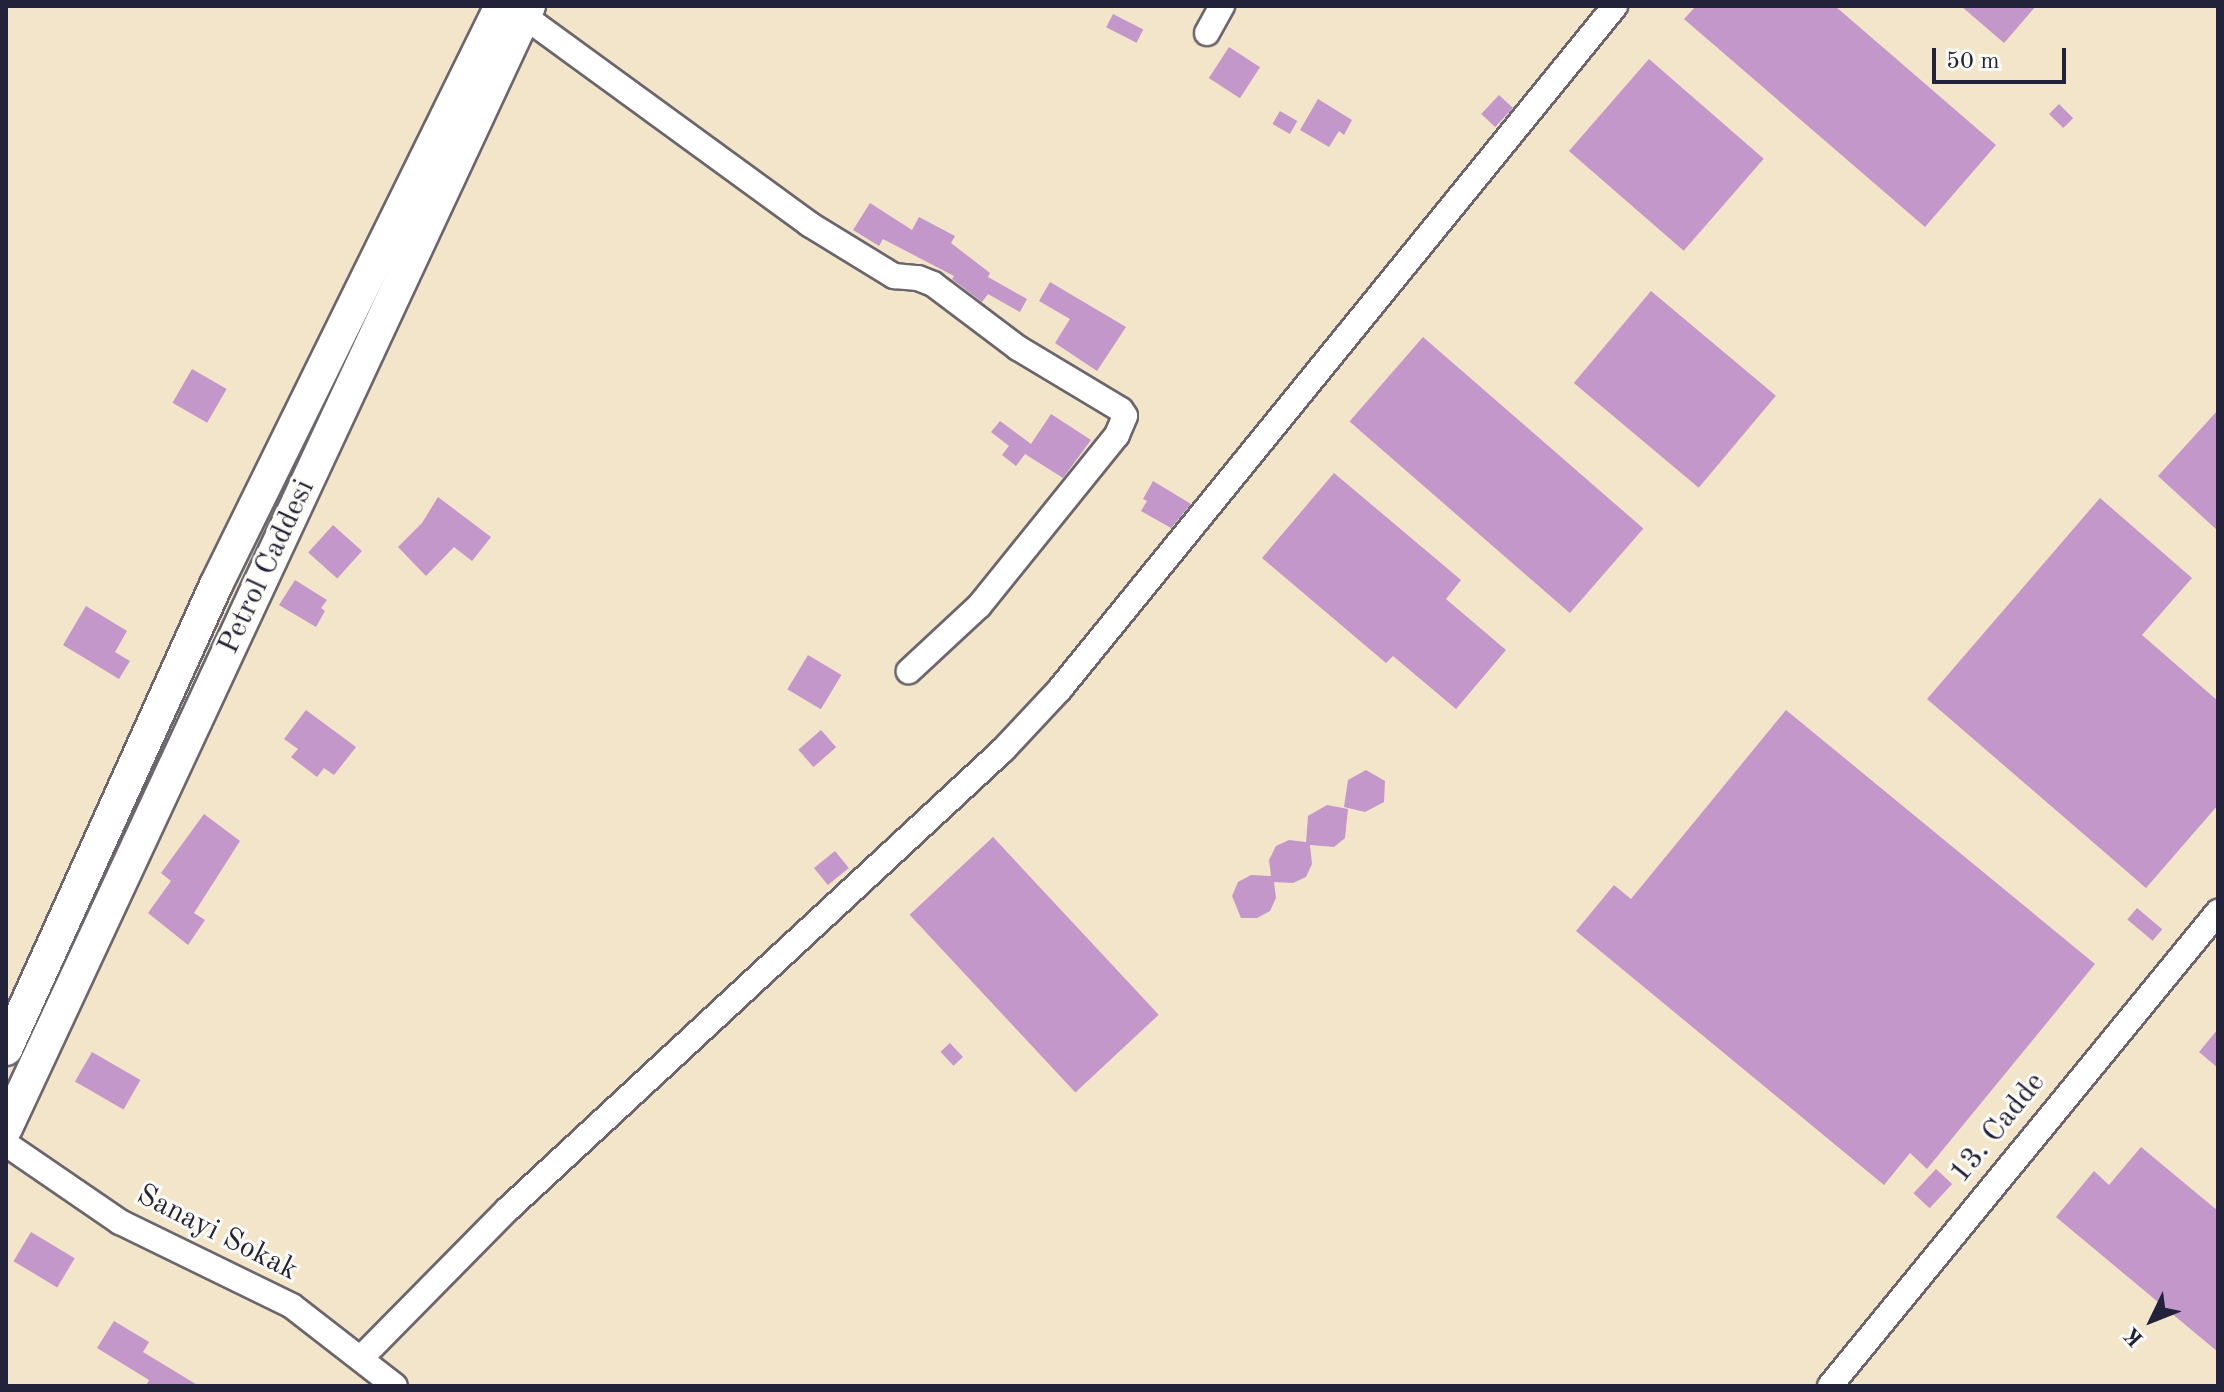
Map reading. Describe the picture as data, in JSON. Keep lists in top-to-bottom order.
{
  "streets": {
    "main road": ["Petrol Caddesi"],
    "street": ["13. Cadde", "Sanayi Sokak"]
  },
  "scale_bar": "50 m",
  "north": "bottom left"
}
